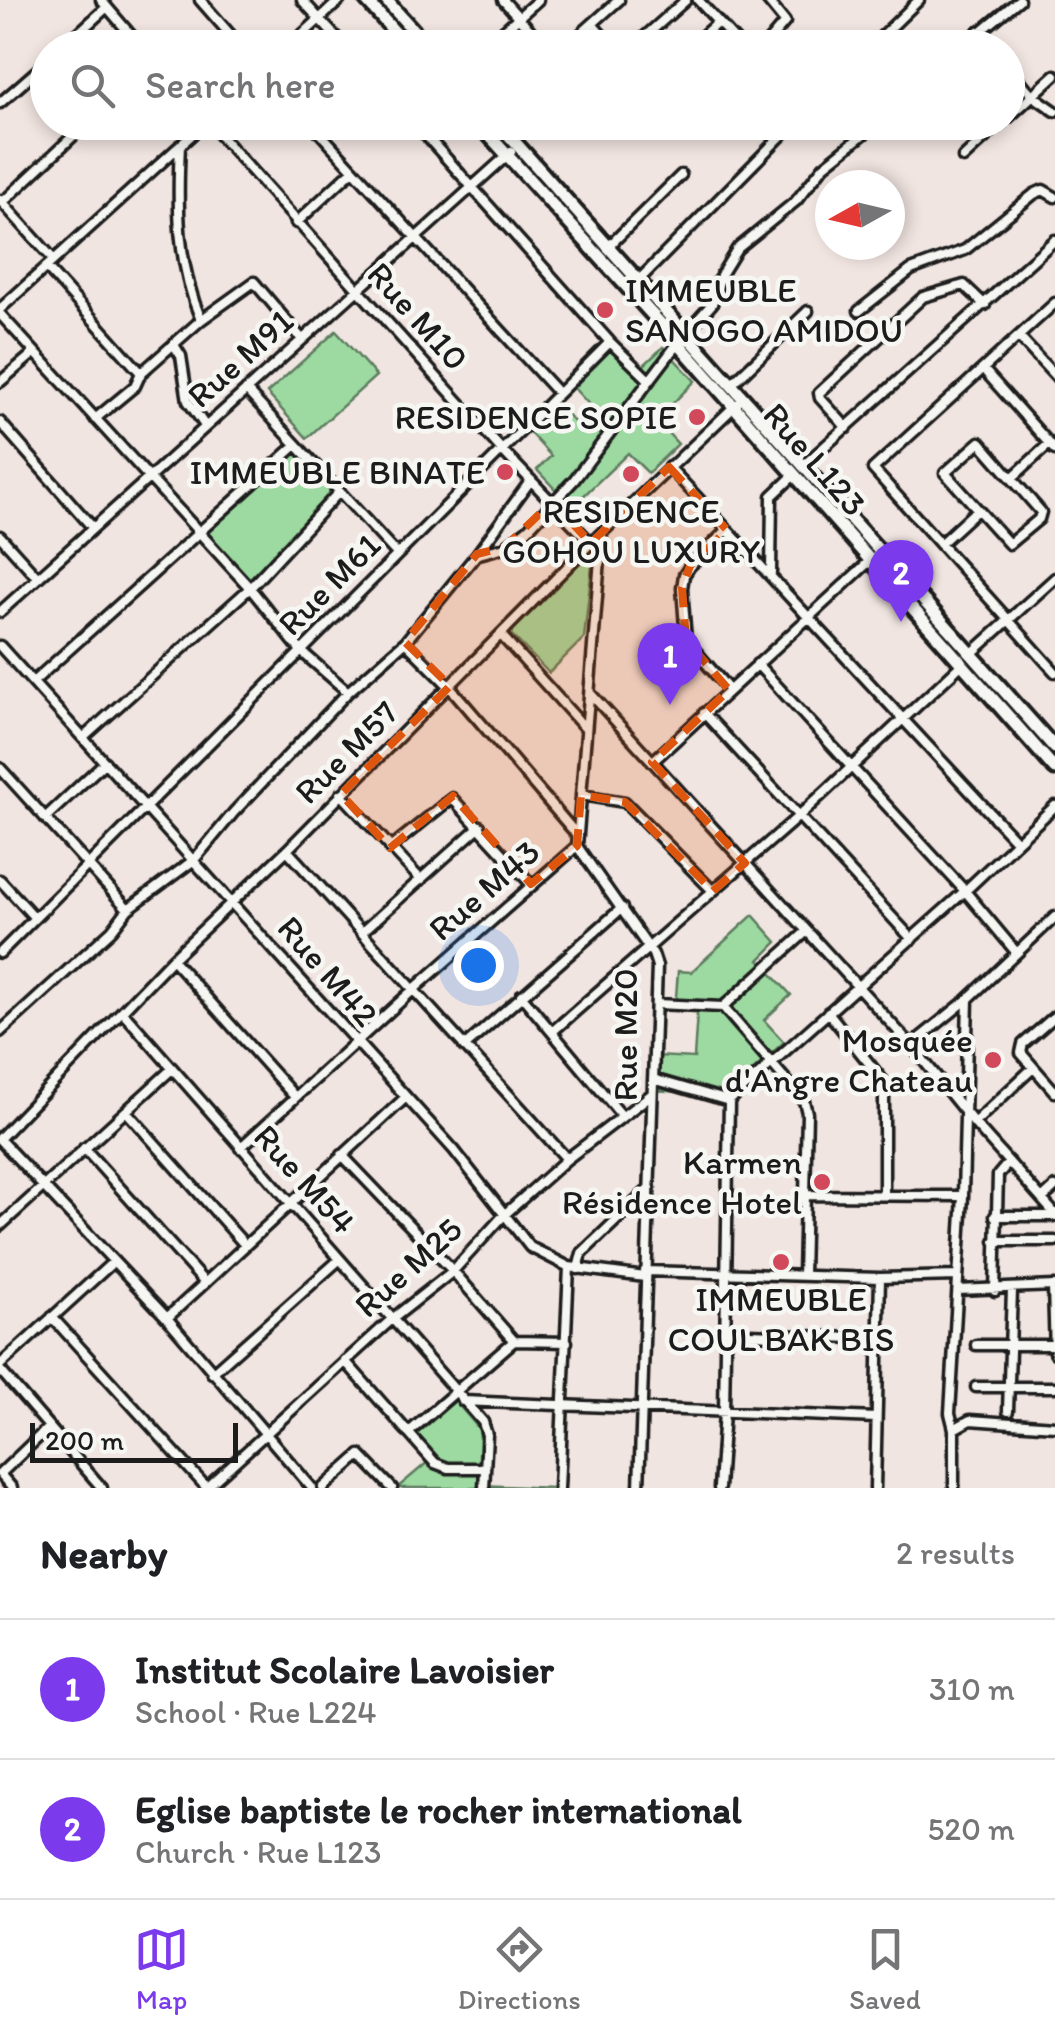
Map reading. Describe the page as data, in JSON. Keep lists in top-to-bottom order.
{
  "streets": {
    "main road": ["Rue L123"],
    "street": [
      "Rue M10",
      "Rue M91",
      "Rue M61",
      "Rue M57",
      "Rue M43",
      "Rue M42",
      "Rue M20",
      "Rue M54",
      "Rue M25"
    ]
  },
  "crossings": [
    ["Rue M10", "Rue M91"],
    ["Rue M10", "Rue M61"],
    ["Rue M10", "Rue M57"],
    ["Rue L123", "Rue M57"],
    ["Rue M61", "Rue M42"],
    ["Rue M57", "Rue M43"],
    ["Rue M57", "Rue M42"],
    ["Rue M57", "Rue M20"],
    ["Rue M57", "Rue M54"],
    ["Rue M43", "Rue M42"],
    ["Rue M43", "Rue M20"],
    ["Rue M43", "Rue M54"],
    ["Rue M42", "Rue M20"],
    ["Rue M42", "Rue M25"],
    ["Rue M20", "Rue M25"],
    ["Rue M54", "Rue M25"]
  ],
  "places": [
    "IMMEUBLE SANOGO AMIDOU",
    "RESIDENCE SOPIE",
    "IMMEUBLE BINATE",
    "RESIDENCE GOHOU LUXURY",
    "Mosquée d'Angre Chateau",
    "Karmen Résidence Hotel",
    "IMMEUBLE COUL BAK BIS"
  ],
  "scale_bar": "200 m",
  "north": "left",
  "page": {
    "search": "Search here",
    "pins": ["2", "1"],
    "scale": "200 m",
    "heading": ["Nearby", "2 results"],
    "list": [
      {
        "mark": "1",
        "name": "Institut Scolaire Lavoisier",
        "note": "School · Rue L224",
        "value": "310 m"
      },
      {
        "mark": "2",
        "name": "Eglise baptiste le rocher international",
        "note": "Church · Rue L123",
        "value": "520 m"
      }
    ],
    "nav": ["Map", "Directions", "Saved"]
  }
}
